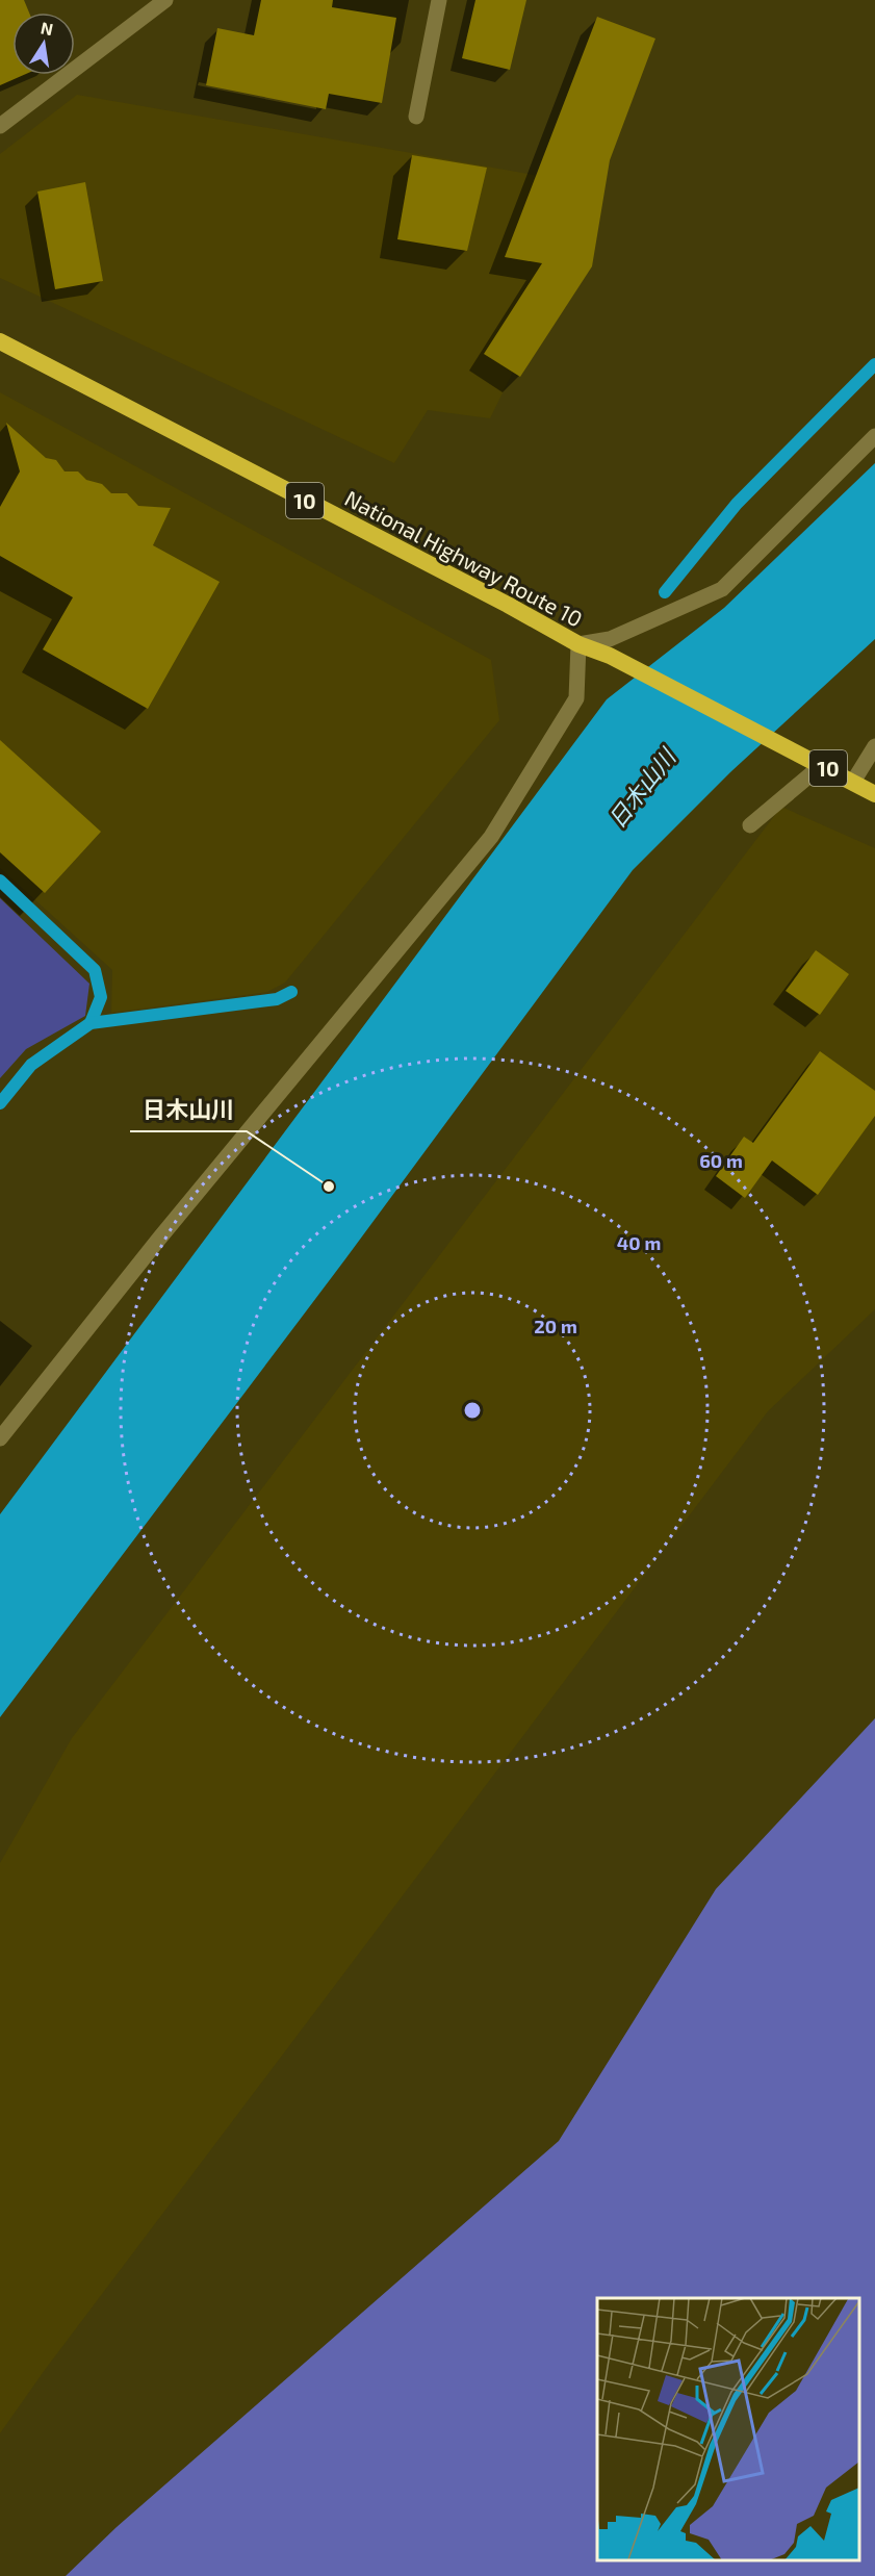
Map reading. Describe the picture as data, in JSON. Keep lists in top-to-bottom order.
{
  "streets": {
    "highway": ["10", "National Highway Route 10"]
  },
  "water": ["日木山川"],
  "places": ["日木山川"],
  "north": "top",
  "rings": ["60 m", "40 m", "20 m"]
}
